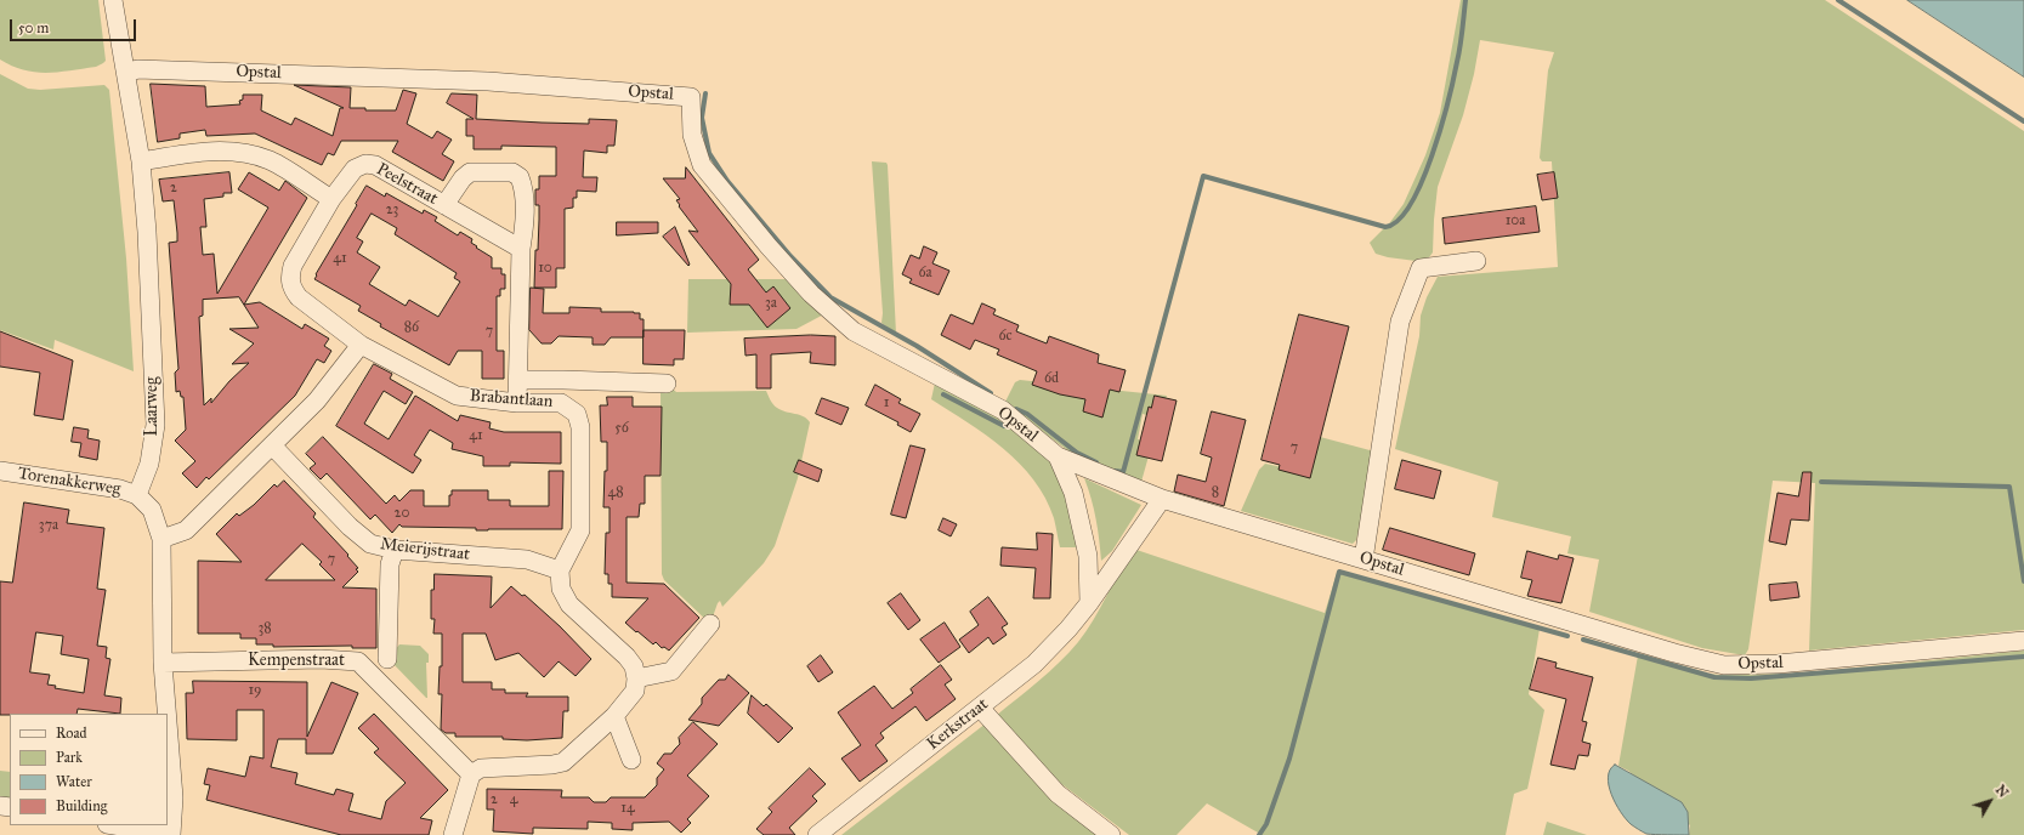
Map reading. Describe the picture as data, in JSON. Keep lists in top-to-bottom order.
{
  "streets": {
    "street": [
      "Opstal",
      "Peelstraat",
      "Brabantlaan",
      "Laarweg",
      "Torenakkerweg",
      "Meierijstraat",
      "Kempenstraat",
      "Kerkstraat"
    ]
  },
  "crossings": [
    ["Opstal", "Laarweg"],
    ["Opstal", "Kerkstraat"],
    ["Peelstraat", "Brabantlaan"],
    ["Brabantlaan", "Meierijstraat"],
    ["Laarweg", "Torenakkerweg"]
  ],
  "house_numbers": [
    "2",
    "23",
    "10a",
    "41",
    "10",
    "6a",
    "3a",
    "86",
    "7",
    "6c",
    "6d",
    "1",
    "56",
    "41",
    "7",
    "48",
    "8",
    "20",
    "37a",
    "7",
    "38",
    "19",
    "2",
    "4",
    "14"
  ],
  "legend": [
    "Road",
    "Park",
    "Water",
    "Building"
  ],
  "scale_bar": "50 m",
  "north": "top right"
}
